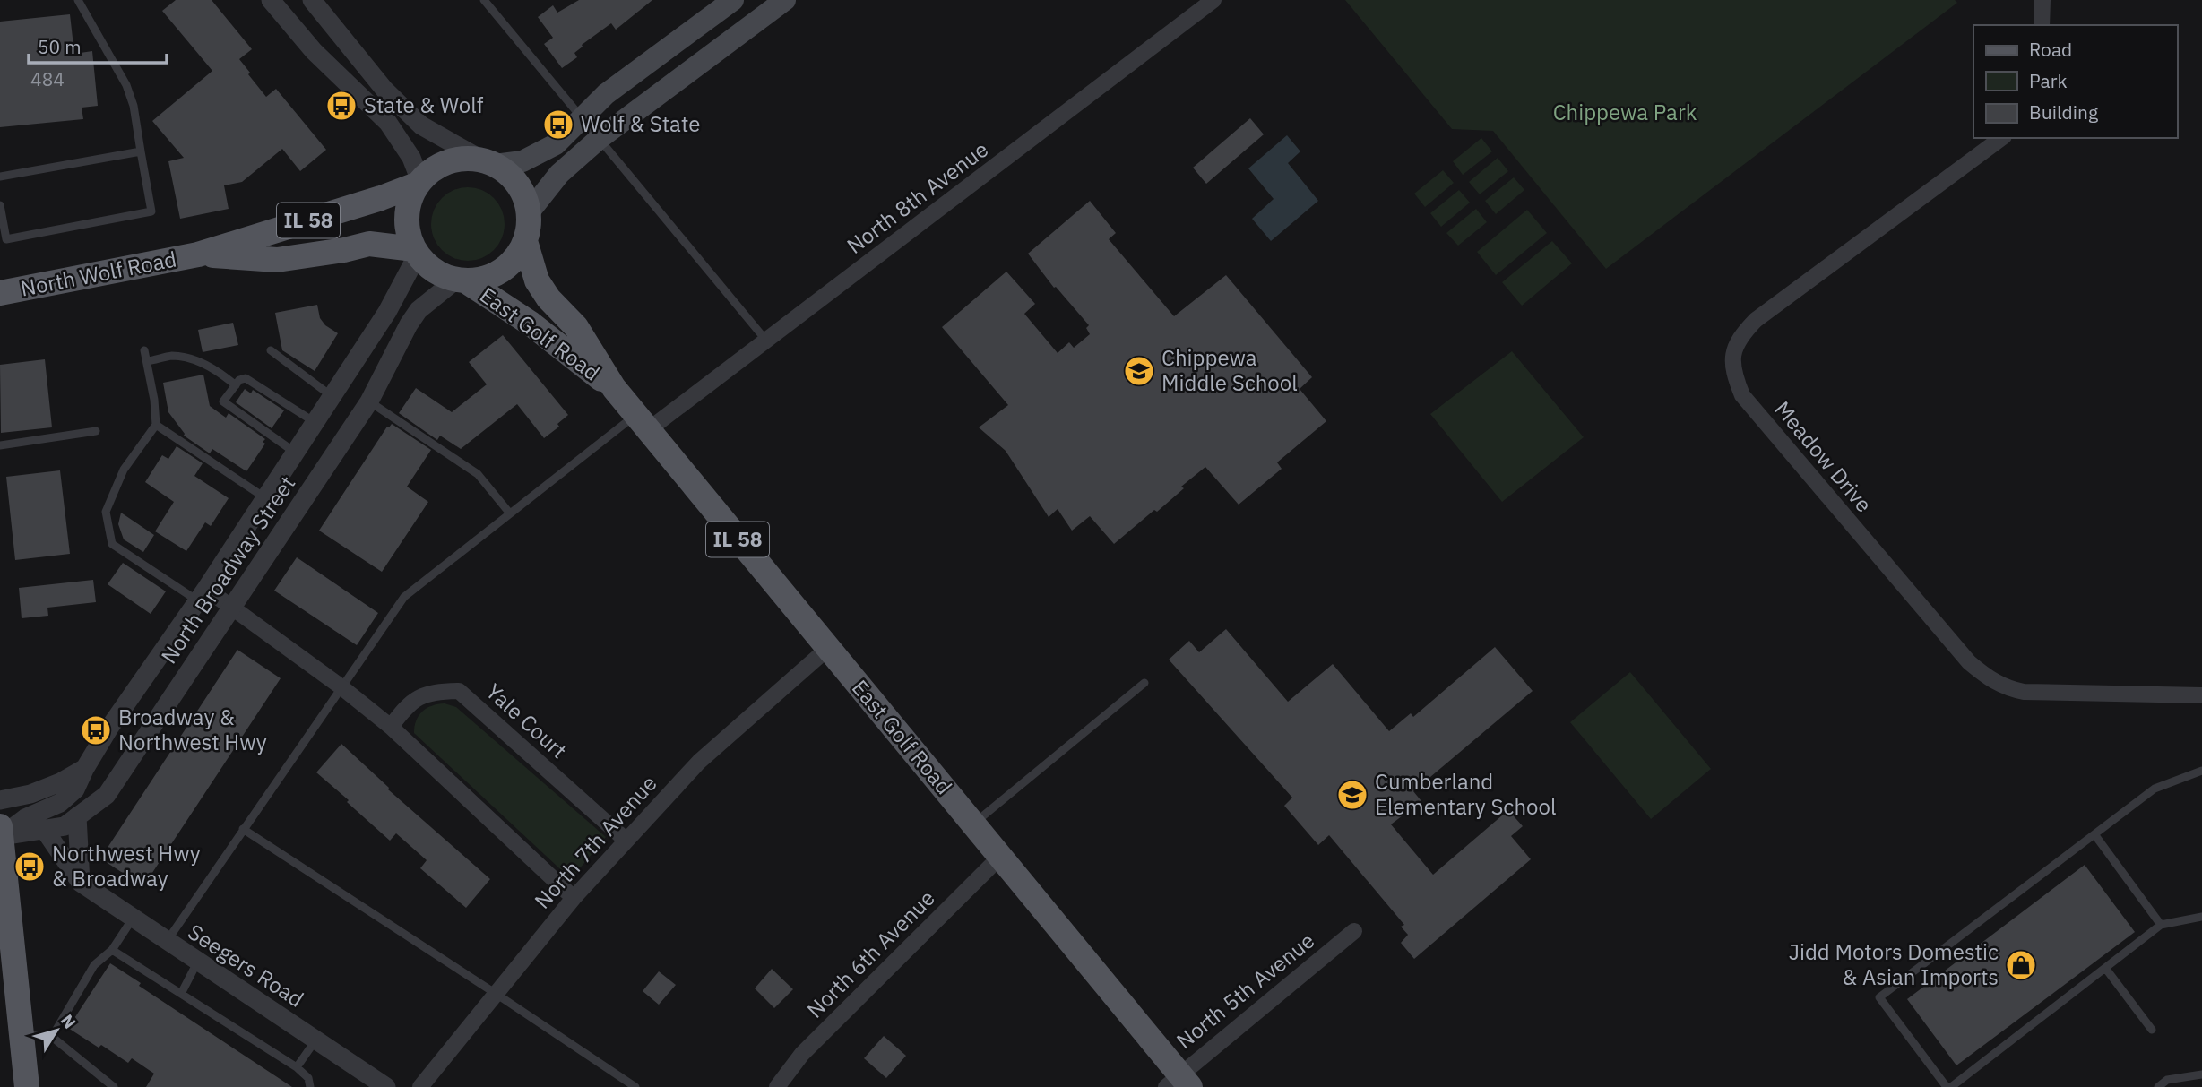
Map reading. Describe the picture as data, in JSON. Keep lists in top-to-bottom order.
{
  "streets": {
    "main road": ["IL 58", "North Wolf Road", "East Golf Road"],
    "street": [
      "North 8th Avenue",
      "Meadow Drive",
      "North Broadway Street",
      "Yale Court",
      "North 7th Avenue",
      "North 6th Avenue",
      "Seegers Road",
      "North 5th Avenue"
    ]
  },
  "crossings": [
    ["North 8th Avenue", "East Golf Road"],
    ["IL 58", "North Wolf Road"],
    ["IL 58", "East Golf Road"],
    ["IL 58", "North Broadway Street"],
    ["North Wolf Road", "East Golf Road"],
    ["North Wolf Road", "North Broadway Street"],
    ["East Golf Road", "North Broadway Street"],
    ["East Golf Road", "North 7th Avenue"],
    ["East Golf Road", "North 6th Avenue"],
    ["East Golf Road", "North 5th Avenue"],
    ["North Broadway Street", "Seegers Road"],
    ["Yale Court", "North 7th Avenue"]
  ],
  "parks": ["Chippewa Park"],
  "places": {
    "bus stop": [
      "State & Wolf",
      "Wolf & State",
      "Broadway & Northwest Hwy",
      "Northwest Hwy & Broadway"
    ],
    "school or university": ["Chippewa Middle School", "Cumberland Elementary School"],
    "shop": ["Jidd Motors Domestic & Asian Imports"]
  },
  "house_numbers": ["484"],
  "legend": ["Road", "Park", "Building"],
  "scale_bar": "50 m",
  "north": "top right"
}
